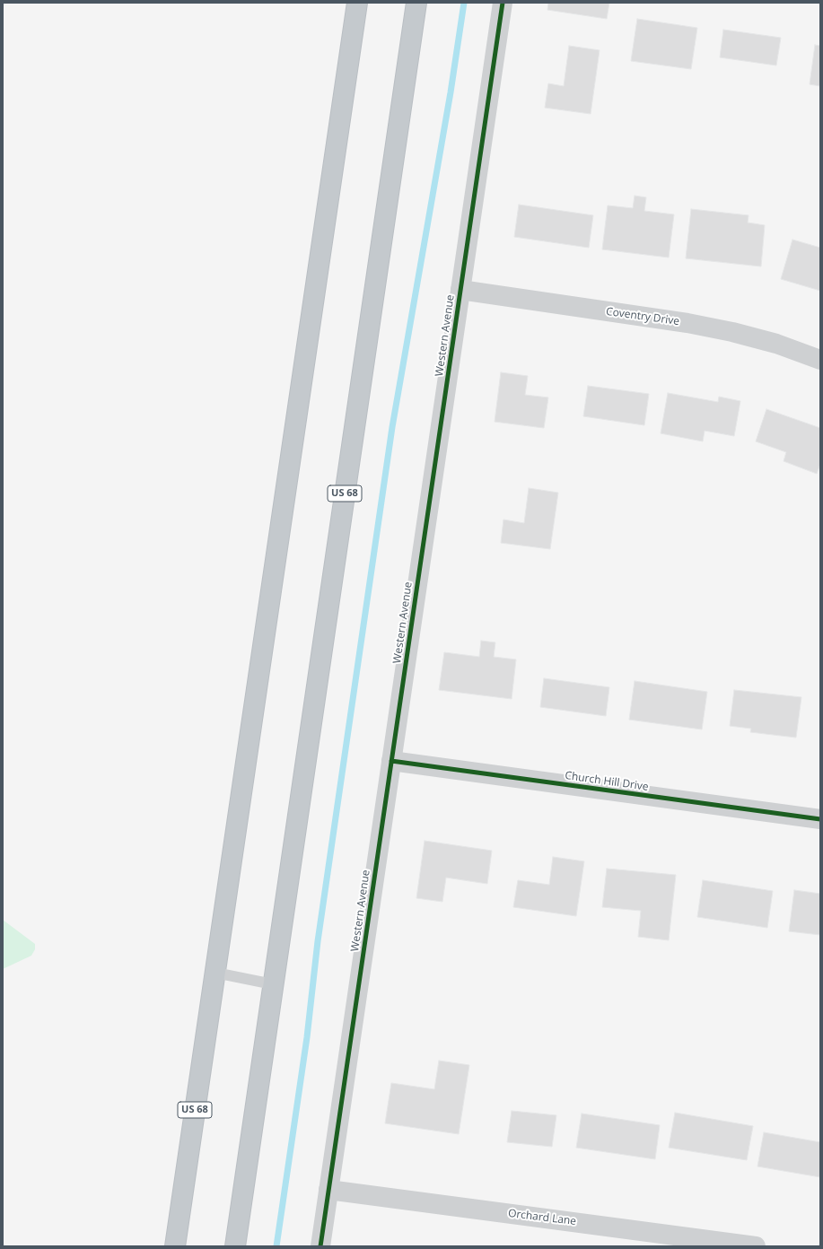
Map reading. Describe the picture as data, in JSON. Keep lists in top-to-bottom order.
{
  "streets": {
    "highway": ["US 68"],
    "street": [
      "Coventry Drive",
      "Western Avenue",
      "Church Hill Drive",
      "Orchard Lane"
    ]
  },
  "crossings": [
    ["Coventry Drive", "Western Avenue"],
    ["Western Avenue", "Church Hill Drive"],
    ["Western Avenue", "Orchard Lane"]
  ]
}
